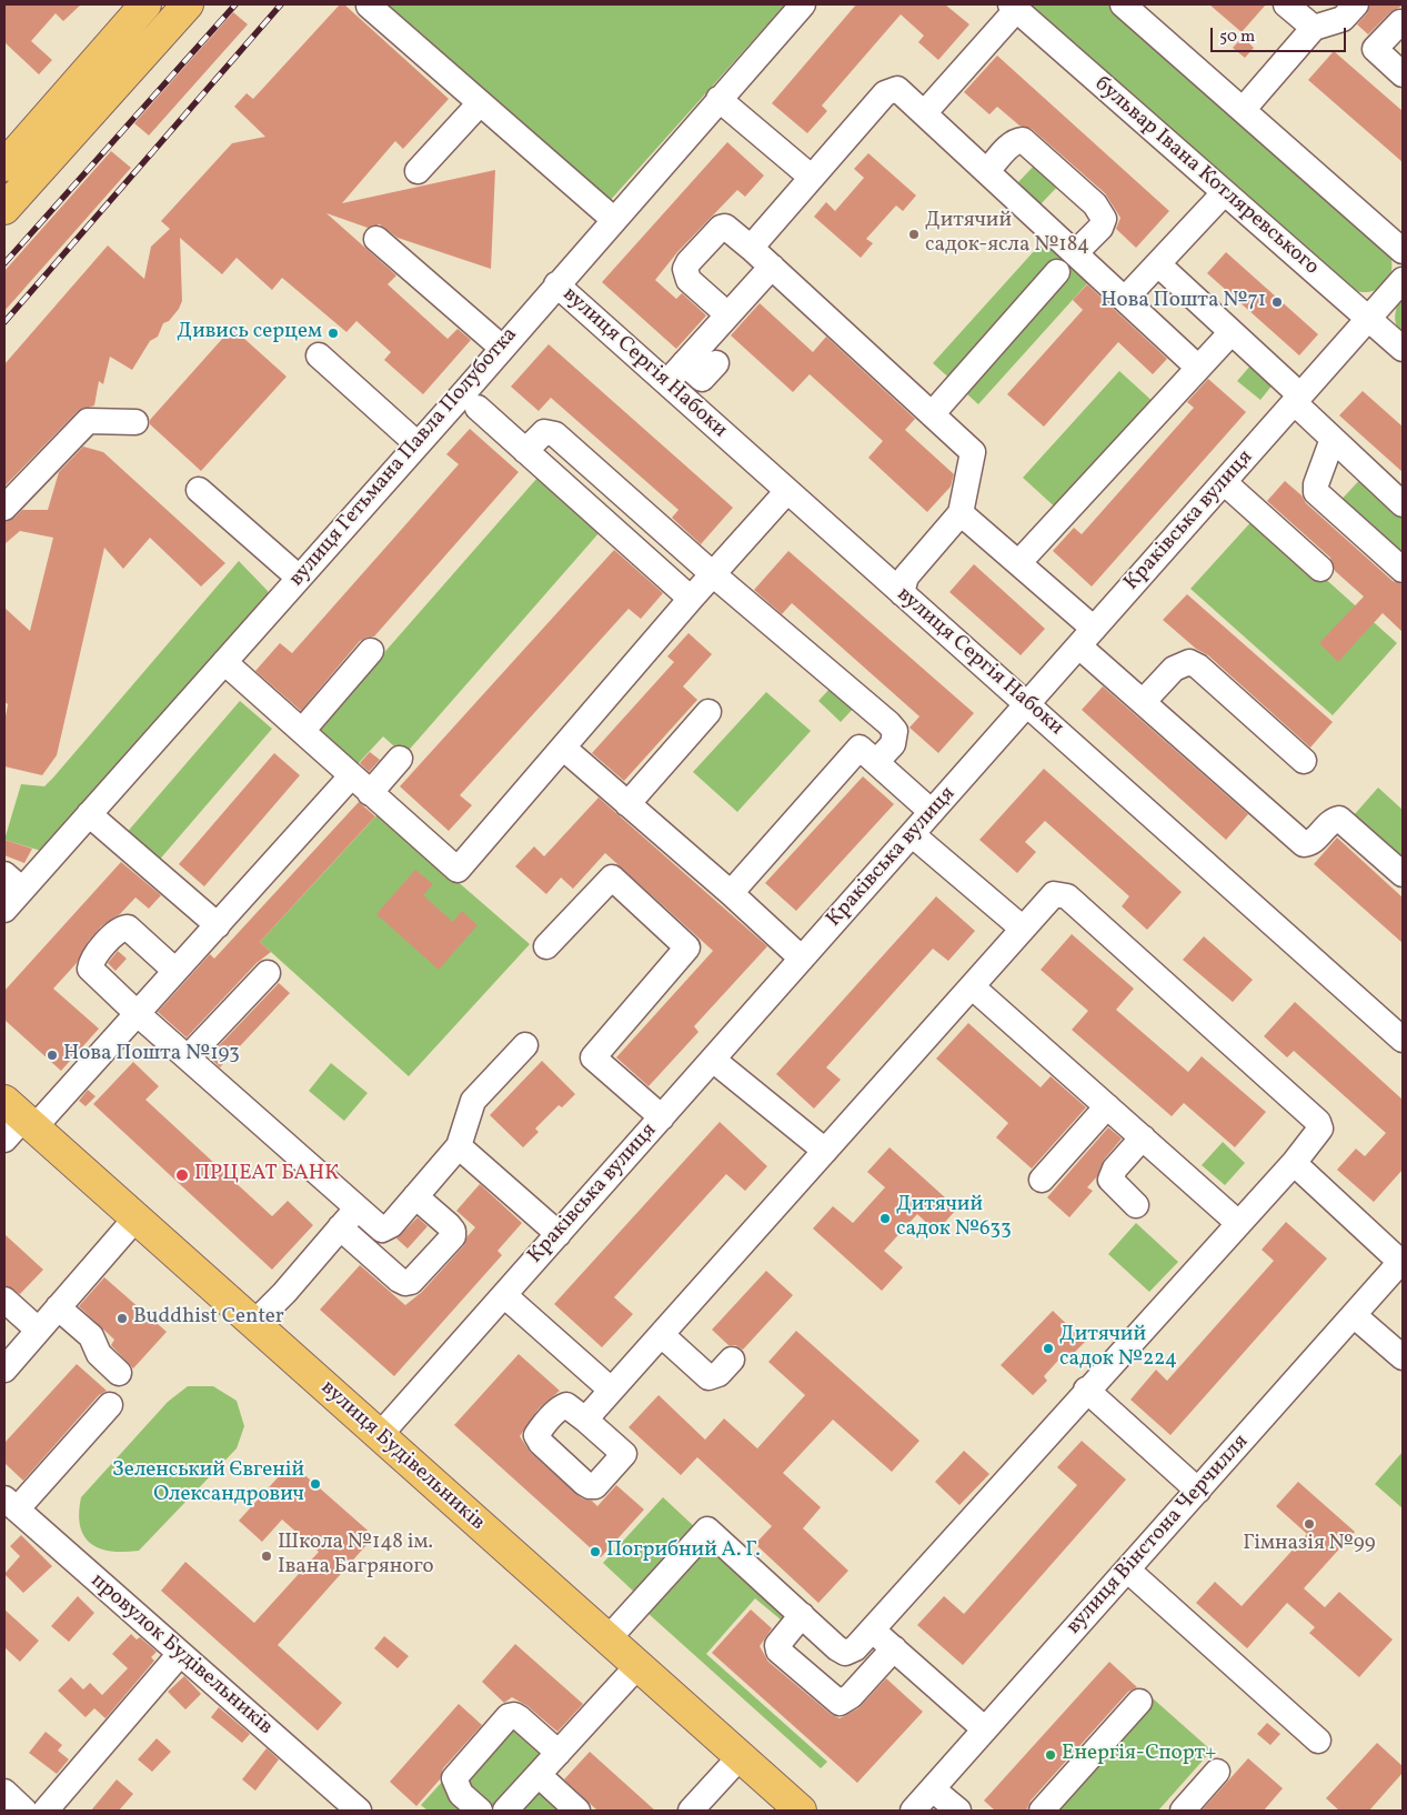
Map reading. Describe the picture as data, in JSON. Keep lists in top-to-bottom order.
{
  "streets": {
    "main road": ["вулиця Будівельників"],
    "street": [
      "бульвар Івана Котляревського",
      "вулиця Сергія Набоки",
      "вулиця Гетьмана Павла Полуботка",
      "Краківська вулиця",
      "вулиця Вінстона Черчилля",
      "провулок Будівельників"
    ]
  },
  "crossings": [
    ["бульвар Івана Котляревського", "Краківська вулиця"],
    ["вулиця Сергія Набоки", "вулиця Гетьмана Павла Полуботка"],
    ["вулиця Сергія Набоки", "Краківська вулиця"],
    ["Краківська вулиця", "вулиця Будівельників"]
  ],
  "places": [
    "Дитячий садок-ясла №184",
    "Нова Пошта №71",
    "Дивись серцем",
    "Нова Пошта №193",
    "ПРЦЕАТ БАНК",
    "Дитячий садок №633",
    "Buddhist Center",
    "Дитячий садок №224",
    "Зеленський Євгеній Олександрович",
    "Гімназія №99",
    "Погрибний А. Г.",
    "Школа №148 ім. Івана Багряного",
    "Енергія-Спорт+"
  ],
  "scale_bar": "50 m"
}
